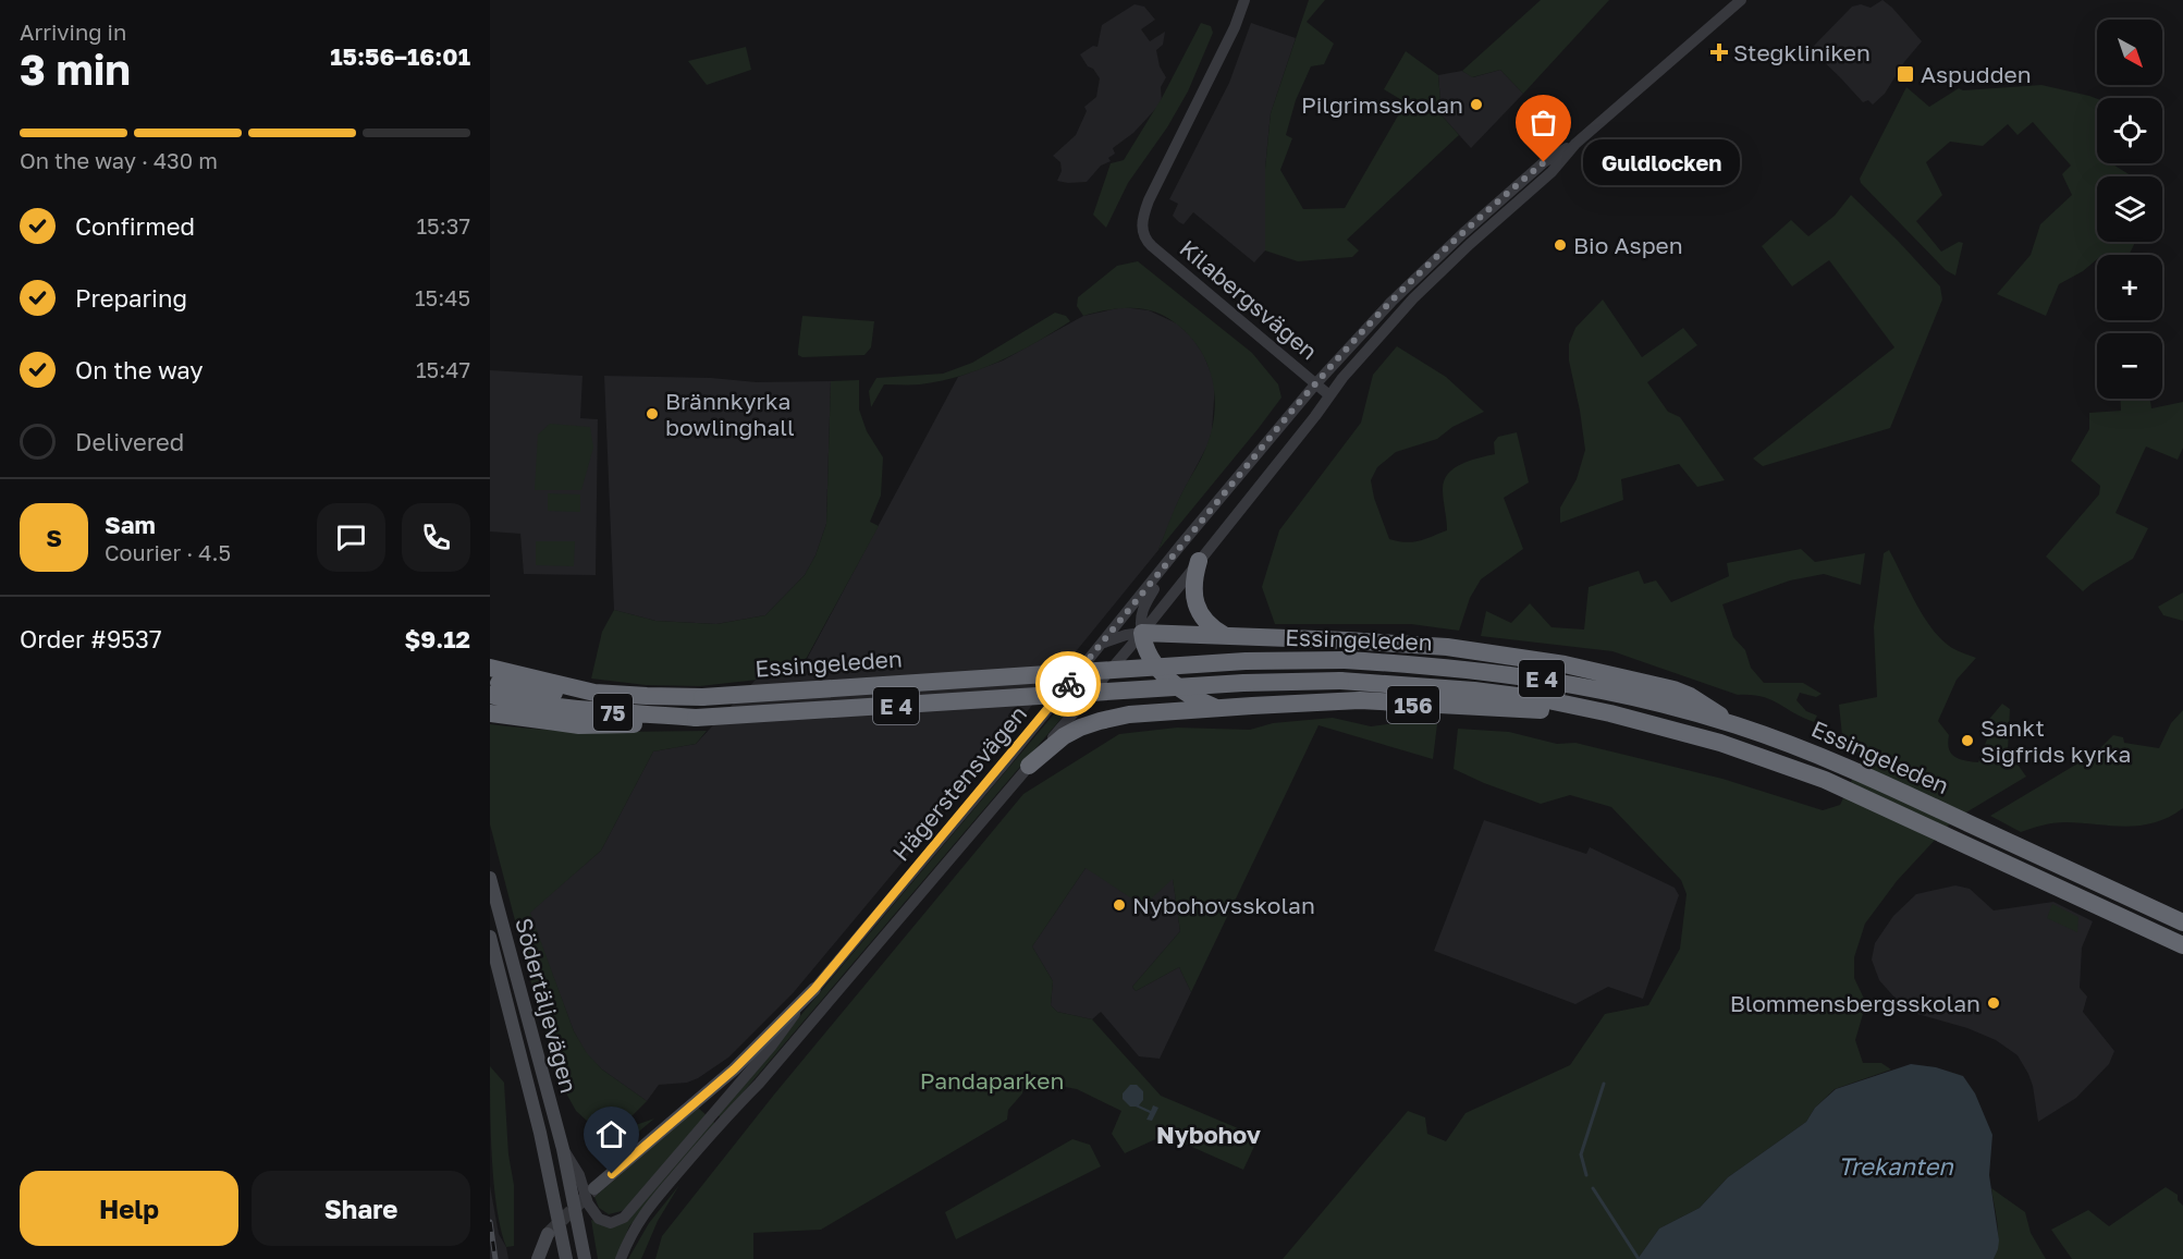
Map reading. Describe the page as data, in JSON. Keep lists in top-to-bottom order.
{
  "streets": {
    "highway": [
      "Essingeleden",
      "E 4",
      "156",
      "75"
    ],
    "main road": ["Södertäljevägen"],
    "street": ["Kilabergsvägen", "Hägerstensvägen"]
  },
  "crossings": [
    ["Kilabergsvägen", "Hägerstensvägen"],
    ["Essingeleden", "156"],
    ["Essingeleden", "75"],
    ["156", "Hägerstensvägen"],
    ["Hägerstensvägen", "Södertäljevägen"]
  ],
  "districts": ["Nybohov"],
  "water": ["Trekanten"],
  "parks": ["Pandaparken"],
  "places": {
    "health": ["Stegkliniken"],
    "transit": ["Aspudden"],
    "other": [
      "Pilgrimsskolan",
      "Guldlocken",
      "Bio Aspen",
      "Brännkyrka bowlinghall",
      "Sankt Sigfrids kyrka",
      "Nybohovsskolan",
      "Blommensbergsskolan"
    ]
  },
  "north": "bottom right",
  "page": {
    "heading": ["3 min", "Arriving in", "15:56–16:01"],
    "panel": [
      "Sam",
      "Courier · 4.5",
      "Order #9537",
      "$9.12"
    ],
    "map_buttons": ["+", "−"],
    "bar": "On the way · 430 m",
    "bubble": "Guldlocken",
    "list": [
      ["Confirmed", "15:37"],
      ["Preparing", "15:45"],
      ["On the way", "15:47"],
      "Delivered"
    ],
    "round": "S",
    "buttons": ["Help", "Share"]
  }
}
